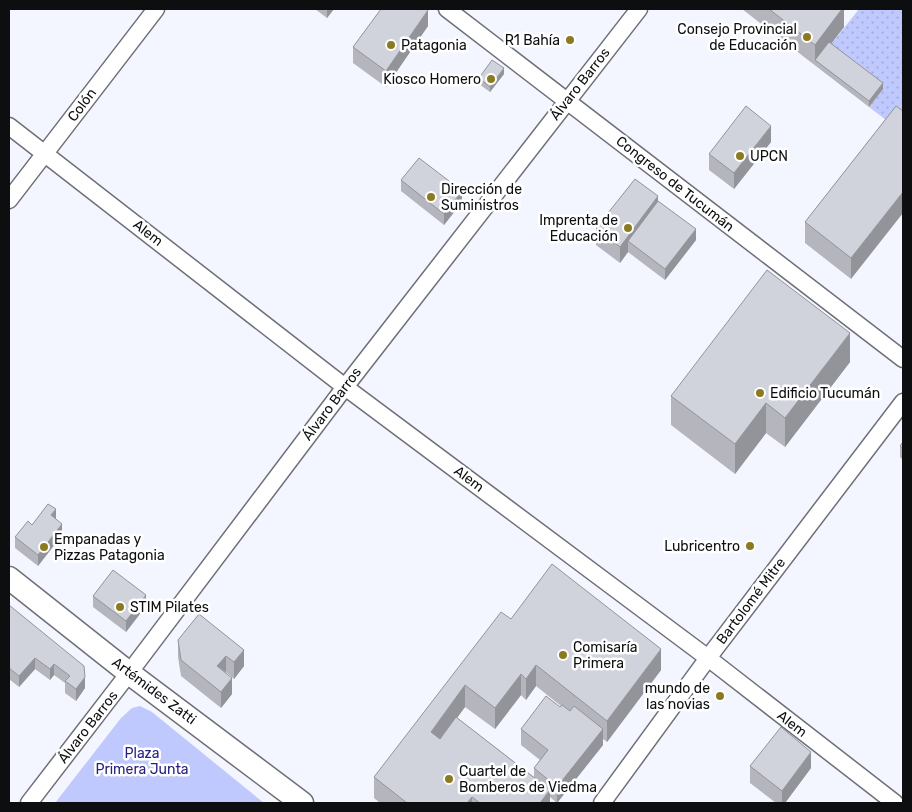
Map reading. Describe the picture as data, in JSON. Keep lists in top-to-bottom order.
{
  "streets": {
    "main road": ["Artémides Zatti"],
    "street": [
      "Álvaro Barros",
      "Colón",
      "Congreso de Tucumán",
      "Alem",
      "Bartolomé Mitre"
    ]
  },
  "crossings": [
    ["Álvaro Barros", "Congreso de Tucumán"],
    ["Álvaro Barros", "Alem"],
    ["Álvaro Barros", "Artémides Zatti"],
    ["Colón", "Alem"],
    ["Alem", "Bartolomé Mitre"]
  ],
  "parks": ["Plaza Primera Junta"],
  "places": [
    "Consejo Provincial de Educación",
    "R1 Bahía",
    "Patagonia",
    "Kiosco Homero",
    "UPCN",
    "Dirección de Suministros",
    "Imprenta de Educación",
    "Edificio Tucumán",
    "Lubricentro",
    "Empanadas y Pizzas Patagonia",
    "STIM Pilates",
    "Comisaría Primera",
    "mundo de las novias",
    "Cuartel de Bomberos de Viedma"
  ]
}
